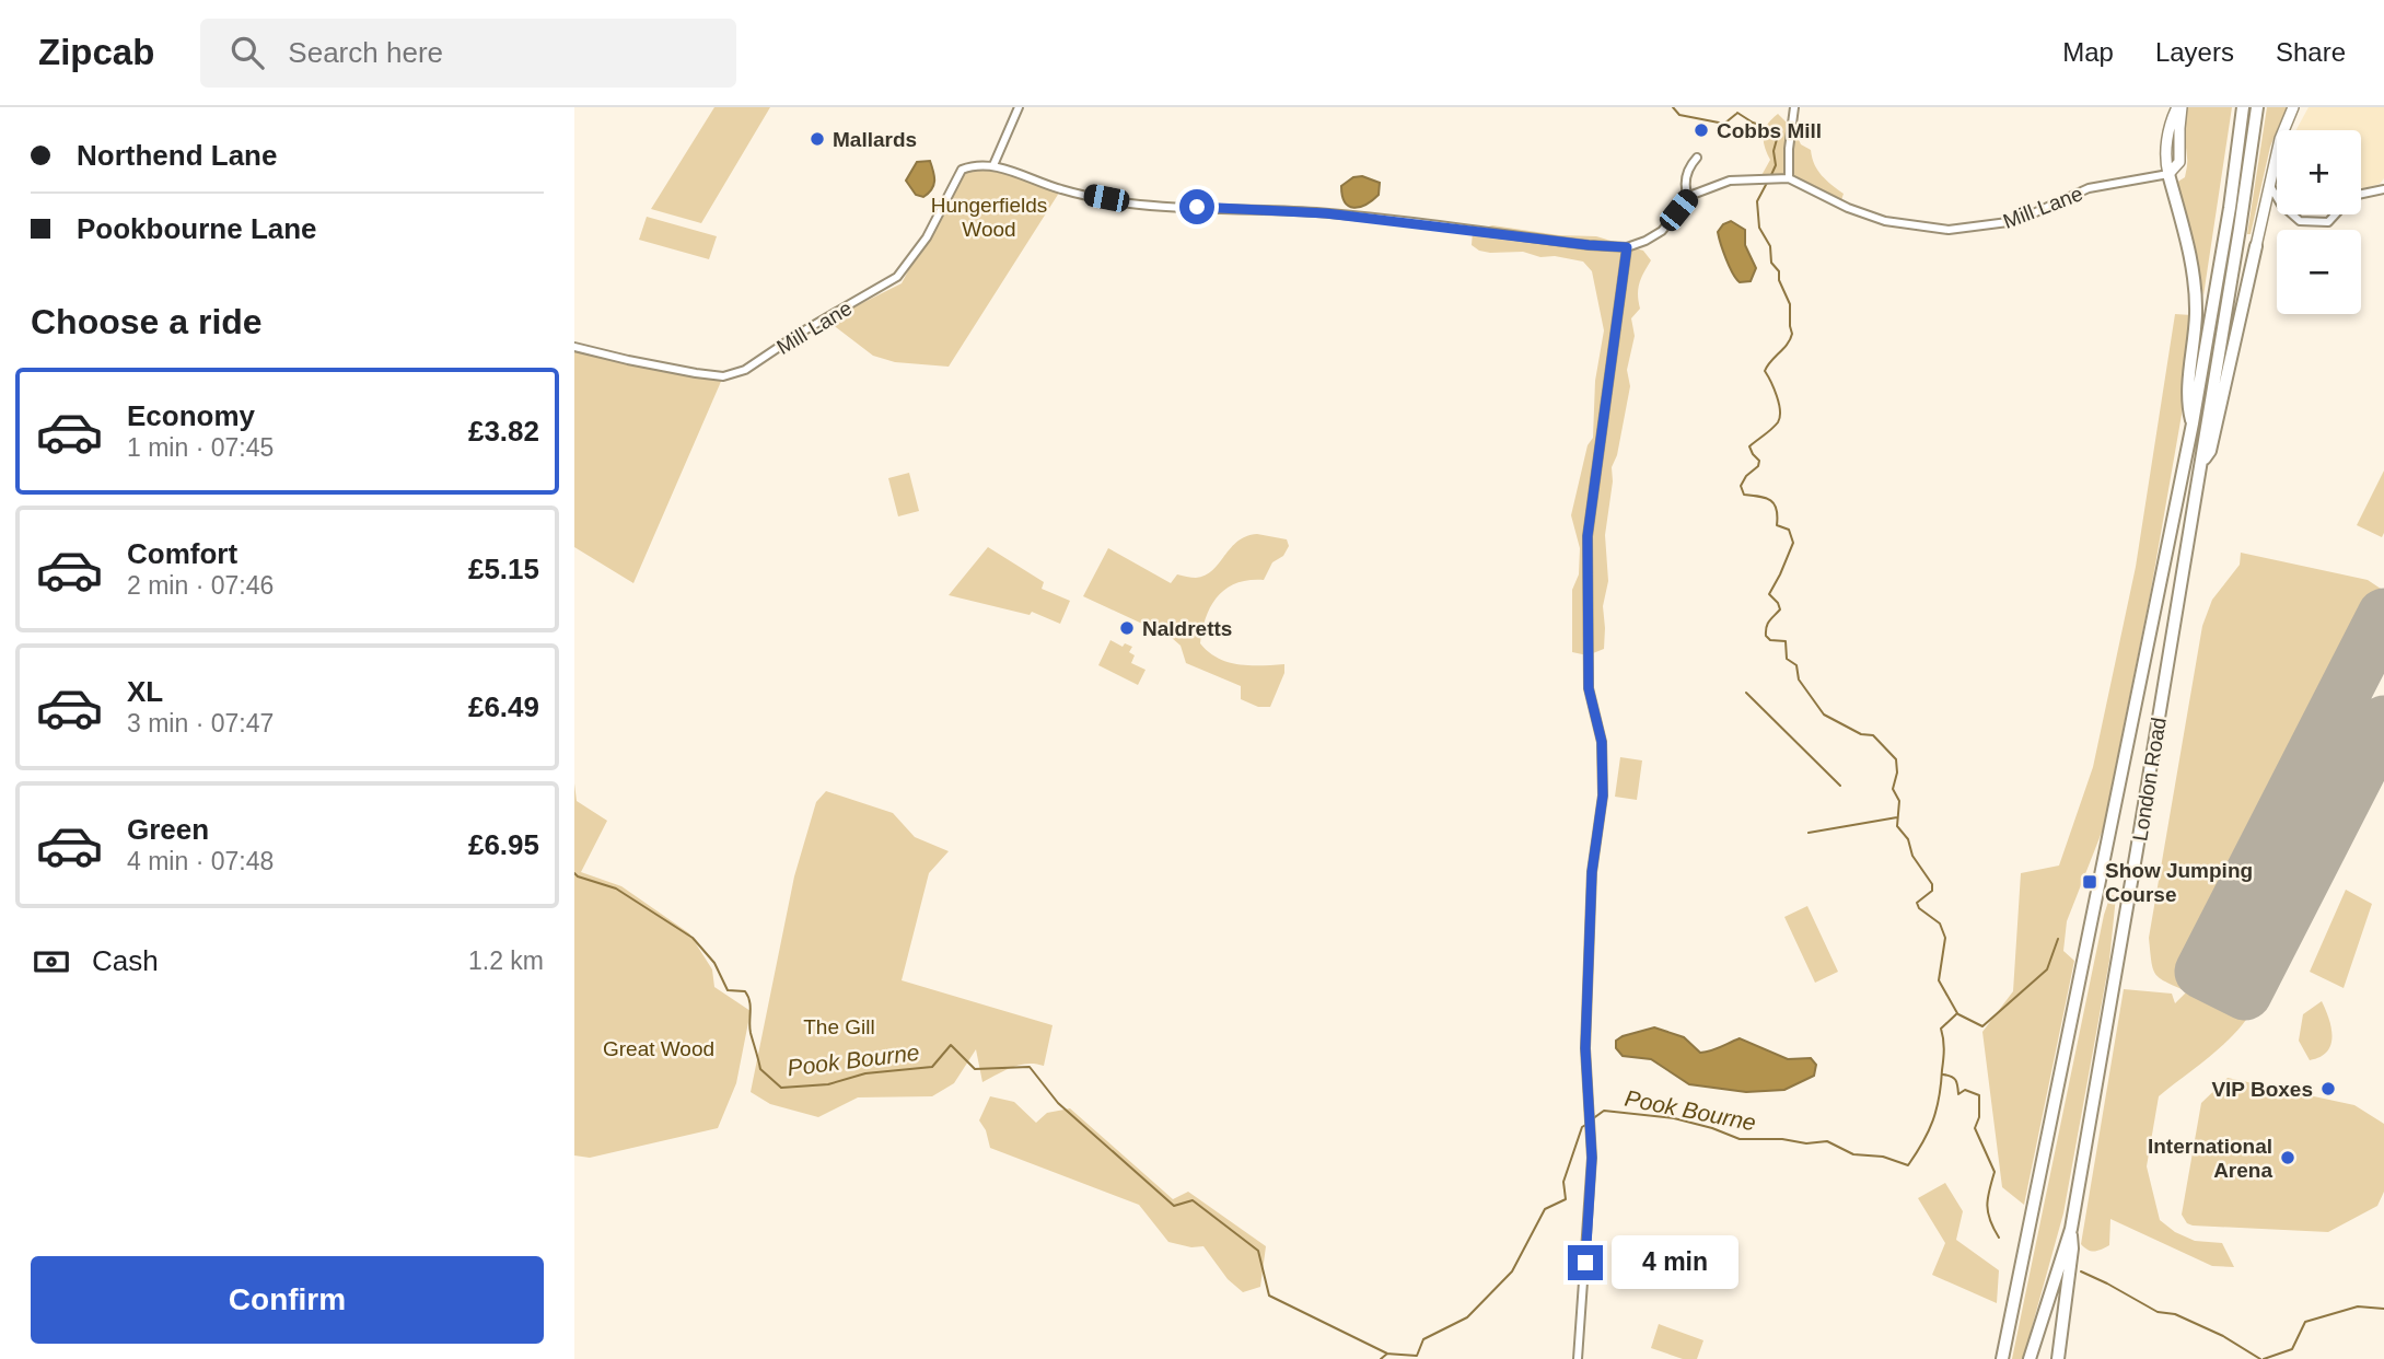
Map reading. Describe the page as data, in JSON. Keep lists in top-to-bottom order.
{
  "streets": {
    "highway": ["London Road"],
    "street": ["Mill Lane"]
  },
  "water": ["Pook Bourne"],
  "parks": ["Hungerfields Wood", "The Gill", "Great Wood"],
  "places": {
    "other": [
      "Cobbs Mill",
      "Mallards",
      "Naldretts",
      "VIP Boxes",
      "International Arena"
    ],
    "transit": ["Show Jumping Course"]
  },
  "page": {
    "header": "Zipcab",
    "search": "Search here",
    "nav": ["Map", "Layers", "Share"],
    "banner": ["Northend Lane", "Pookbourne Lane"],
    "map_buttons": ["+", "−"],
    "heading": "Choose a ride",
    "list": [
      {
        "name": "Economy",
        "note": "1 min · 07:45",
        "value": "£3.82"
      },
      {
        "name": "Comfort",
        "note": "2 min · 07:46",
        "value": "£5.15"
      },
      {
        "name": "XL",
        "note": "3 min · 07:47",
        "value": "£6.49"
      },
      {
        "name": "Green",
        "note": "4 min · 07:48",
        "value": "£6.95"
      }
    ],
    "pay": ["Cash", "1.2 km"],
    "bubble": "4 min",
    "buttons": "Confirm"
  }
}
